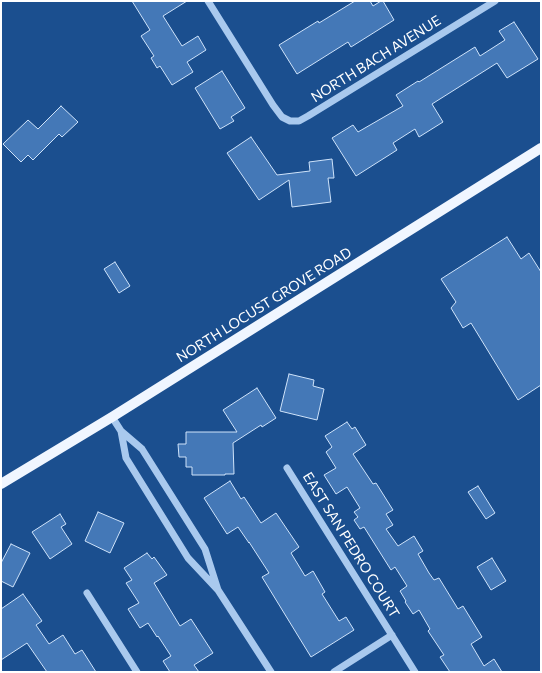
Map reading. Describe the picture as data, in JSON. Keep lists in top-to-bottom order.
{
  "streets": {
    "main road": ["NORTH LOCUST GROVE ROAD"],
    "street": ["NORTH BACH AVENUE", "EAST SAN PEDRO COURT"]
  }
}
